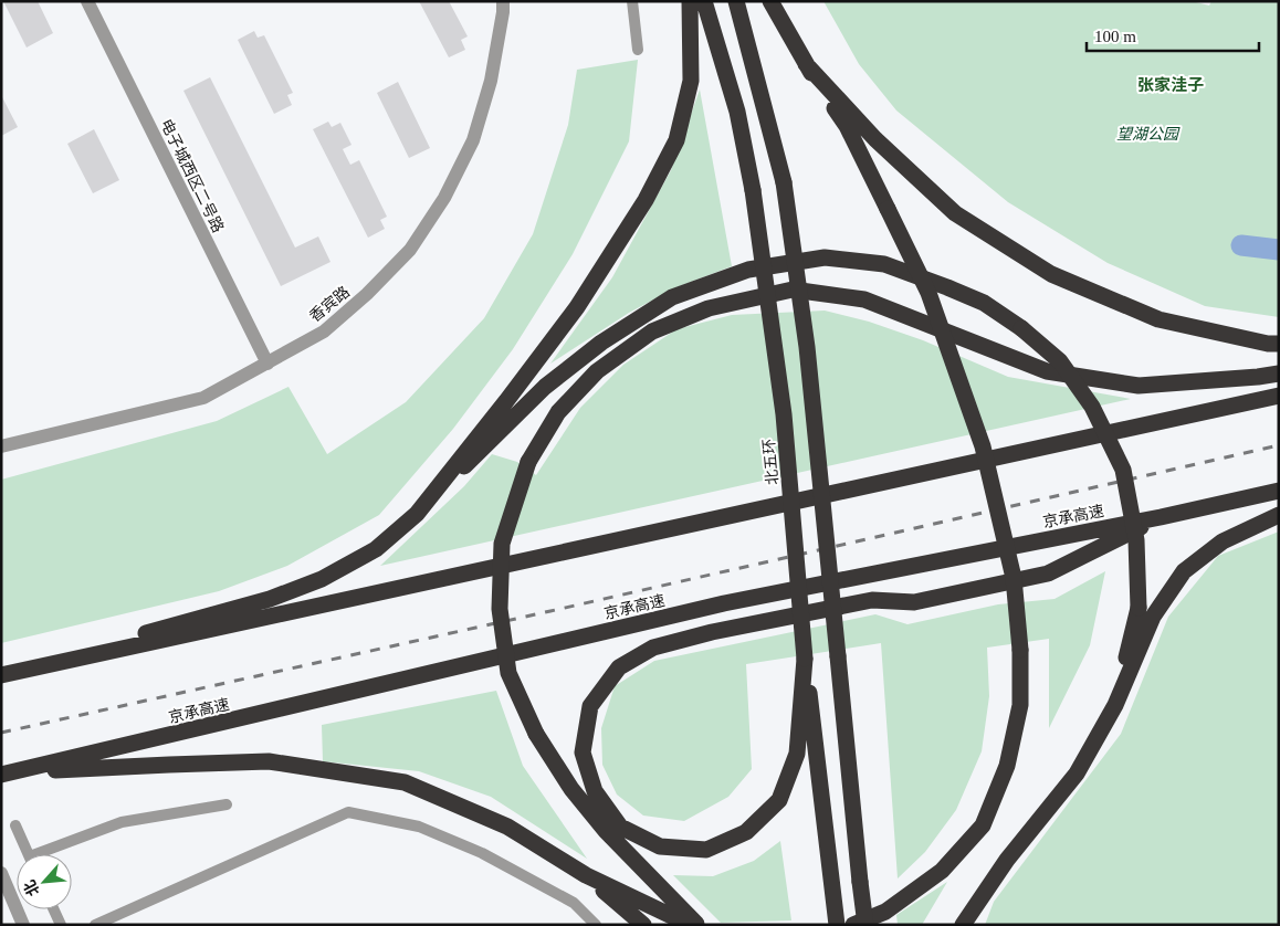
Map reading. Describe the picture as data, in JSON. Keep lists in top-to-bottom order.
{
  "streets": {
    "highway": ["北五环", "京承高速"],
    "street": ["电子城西区二号路", "香宾路"]
  },
  "crossings": [
    ["电子城西区二号路", "香宾路"]
  ],
  "districts": ["张家洼子"],
  "parks": ["望湖公园"],
  "scale_bar": "100 m",
  "north": "bottom left"
}
